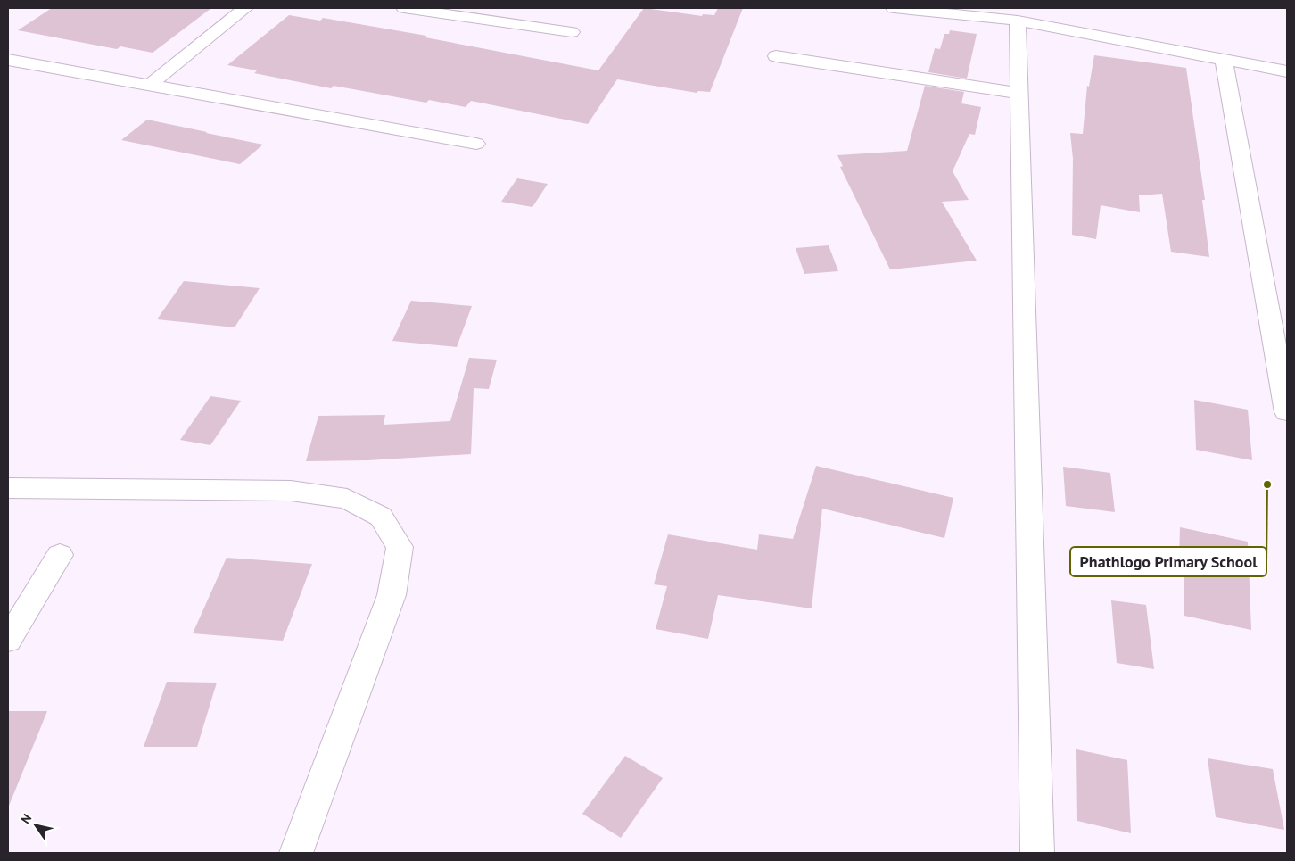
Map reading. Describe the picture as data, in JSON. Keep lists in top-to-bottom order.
{
  "places": ["Phathlogo Primary School"],
  "north": "top left"
}
